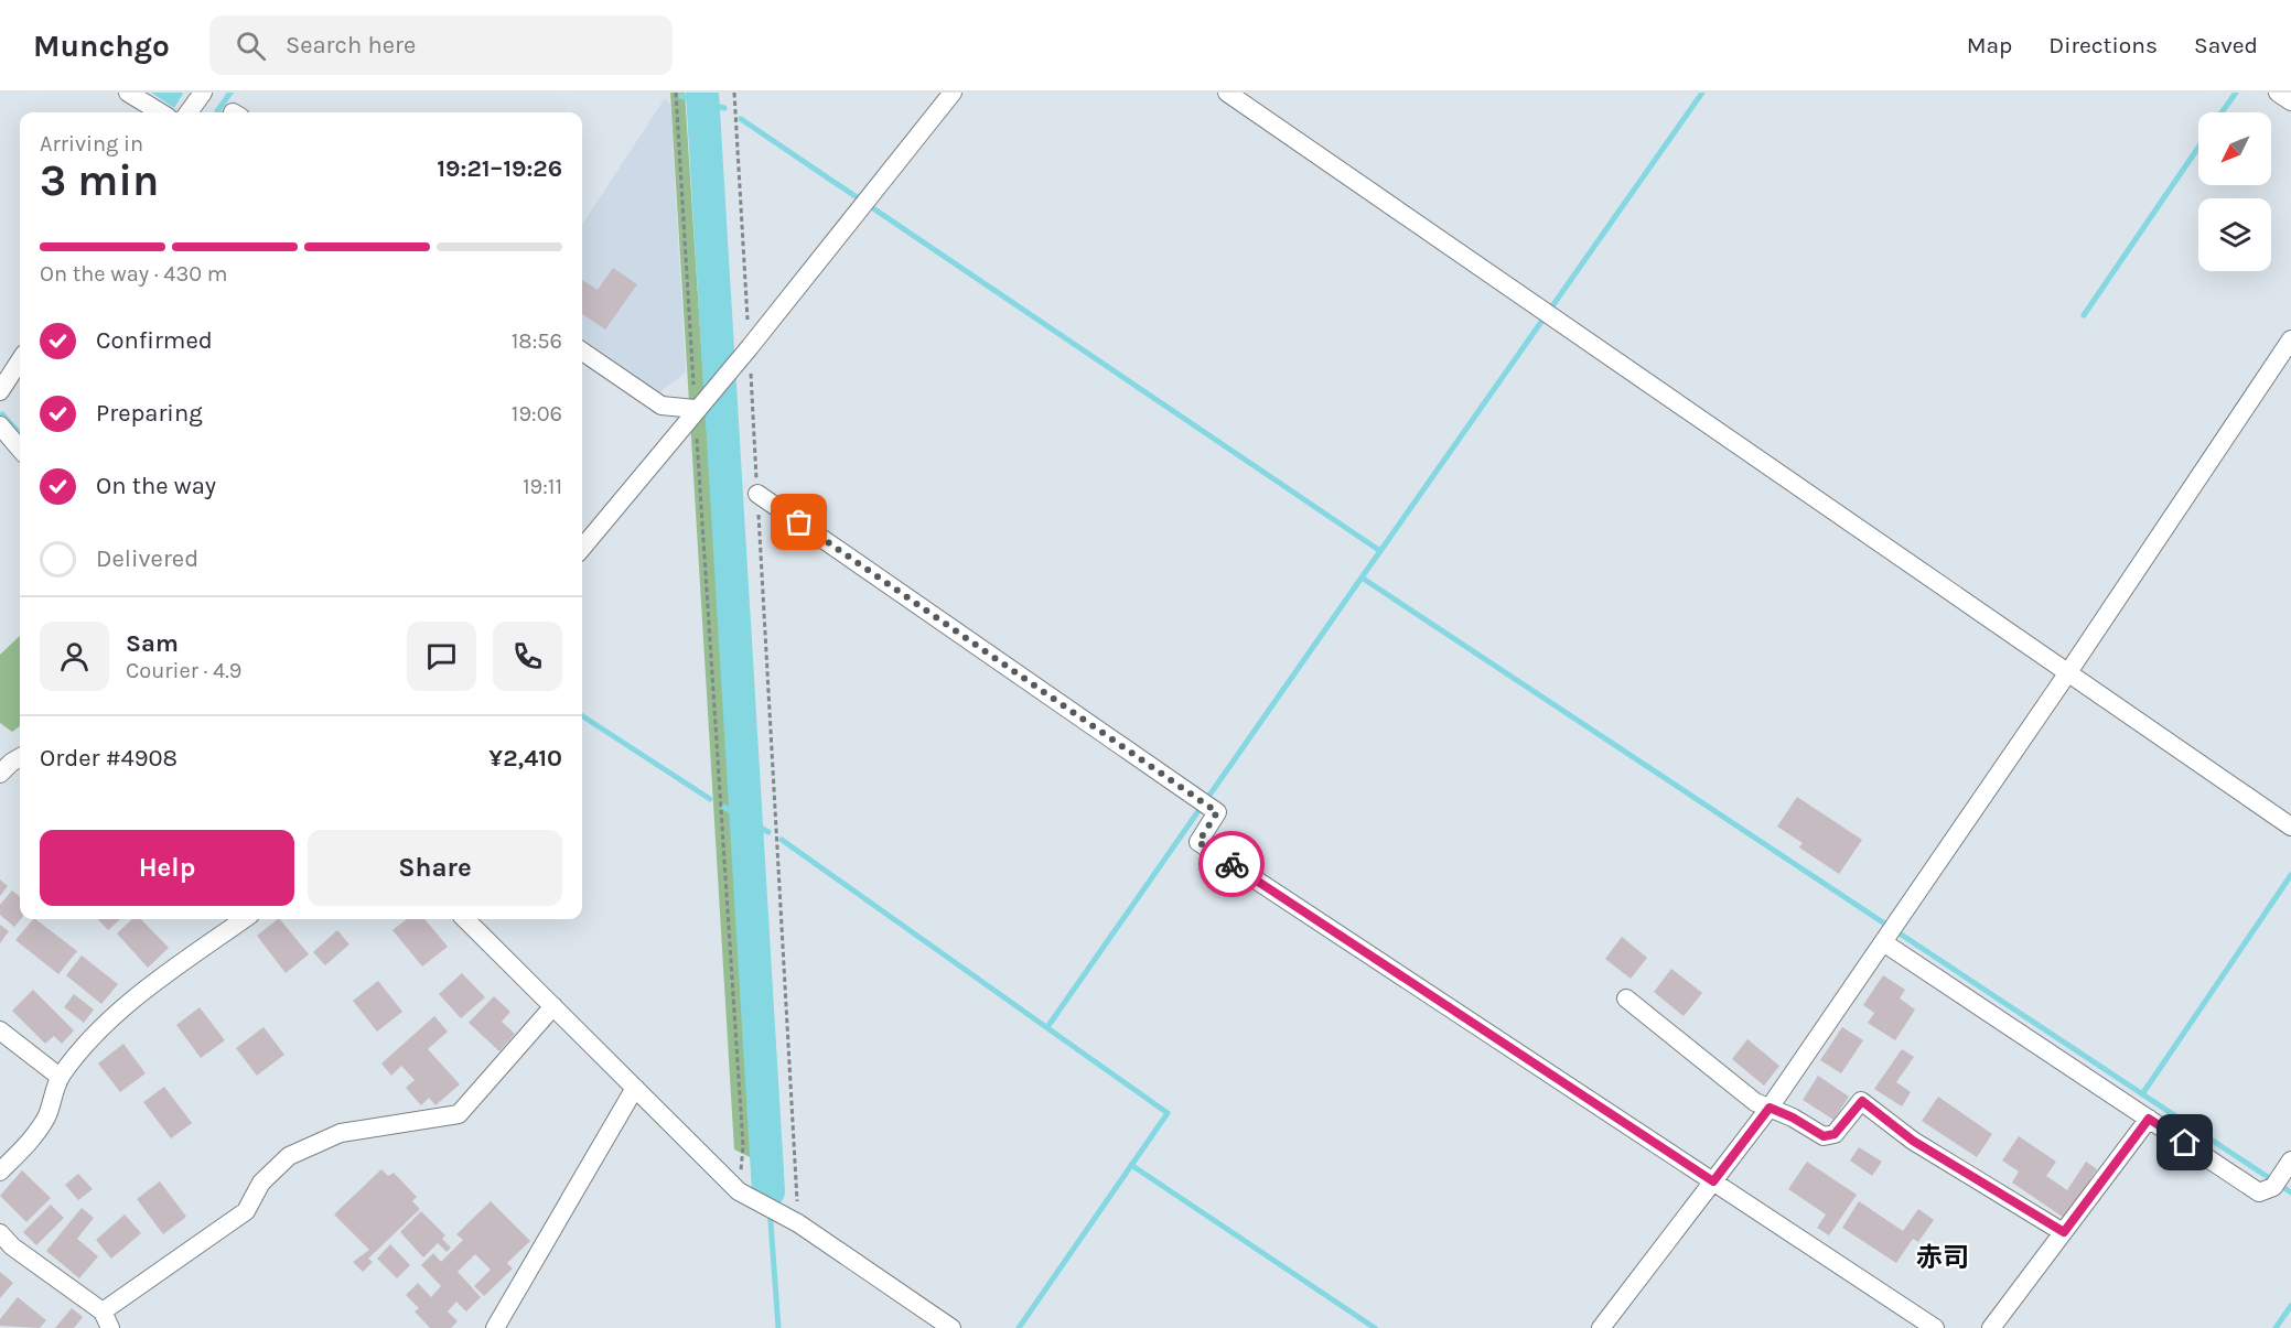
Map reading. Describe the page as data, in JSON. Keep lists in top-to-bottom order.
{
  "districts": ["赤司"],
  "north": "bottom left",
  "page": {
    "header": "Munchgo",
    "search": "Search here",
    "nav": ["Map", "Directions", "Saved"],
    "heading": ["3 min", "Arriving in", "19:21–19:26"],
    "panel": [
      "Sam",
      "Courier · 4.9",
      "Order #4908",
      "¥2,410"
    ],
    "bar": "On the way · 430 m",
    "list": [
      ["Confirmed", "18:56"],
      ["Preparing", "19:06"],
      ["On the way", "19:11"],
      "Delivered"
    ],
    "buttons": ["Help", "Share"]
  }
}
